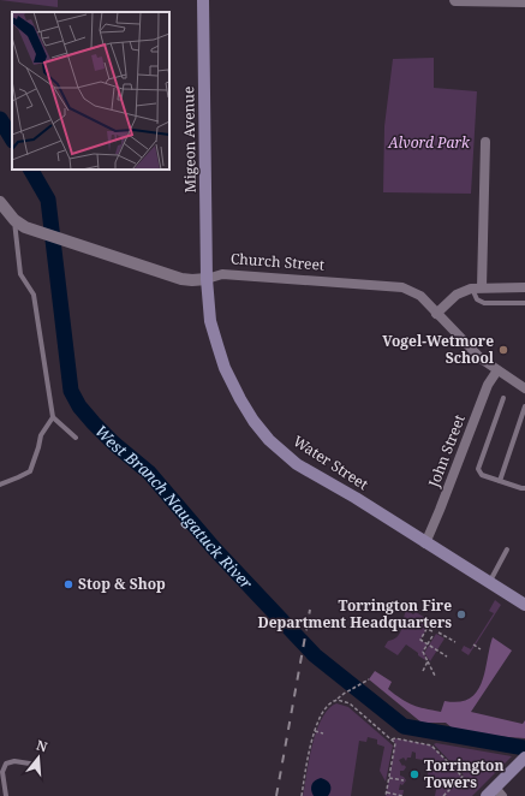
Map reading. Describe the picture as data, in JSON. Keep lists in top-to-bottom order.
{
  "streets": {
    "main road": ["Migeon Avenue", "Water Street"],
    "street": ["Church Street", "John Street"]
  },
  "crossings": [
    ["Migeon Avenue", "Church Street"],
    ["Migeon Avenue", "Water Street"],
    ["Church Street", "John Street"],
    ["Church Street", "Water Street"],
    ["John Street", "Water Street"]
  ],
  "water": ["West Branch Naugatuck River"],
  "parks": ["Alvord Park"],
  "places": [
    "Vogel-Wetmore School",
    "Stop & Shop",
    "Torrington Fire Department Headquarters",
    "Torrington Towers"
  ],
  "north": "top"
}
